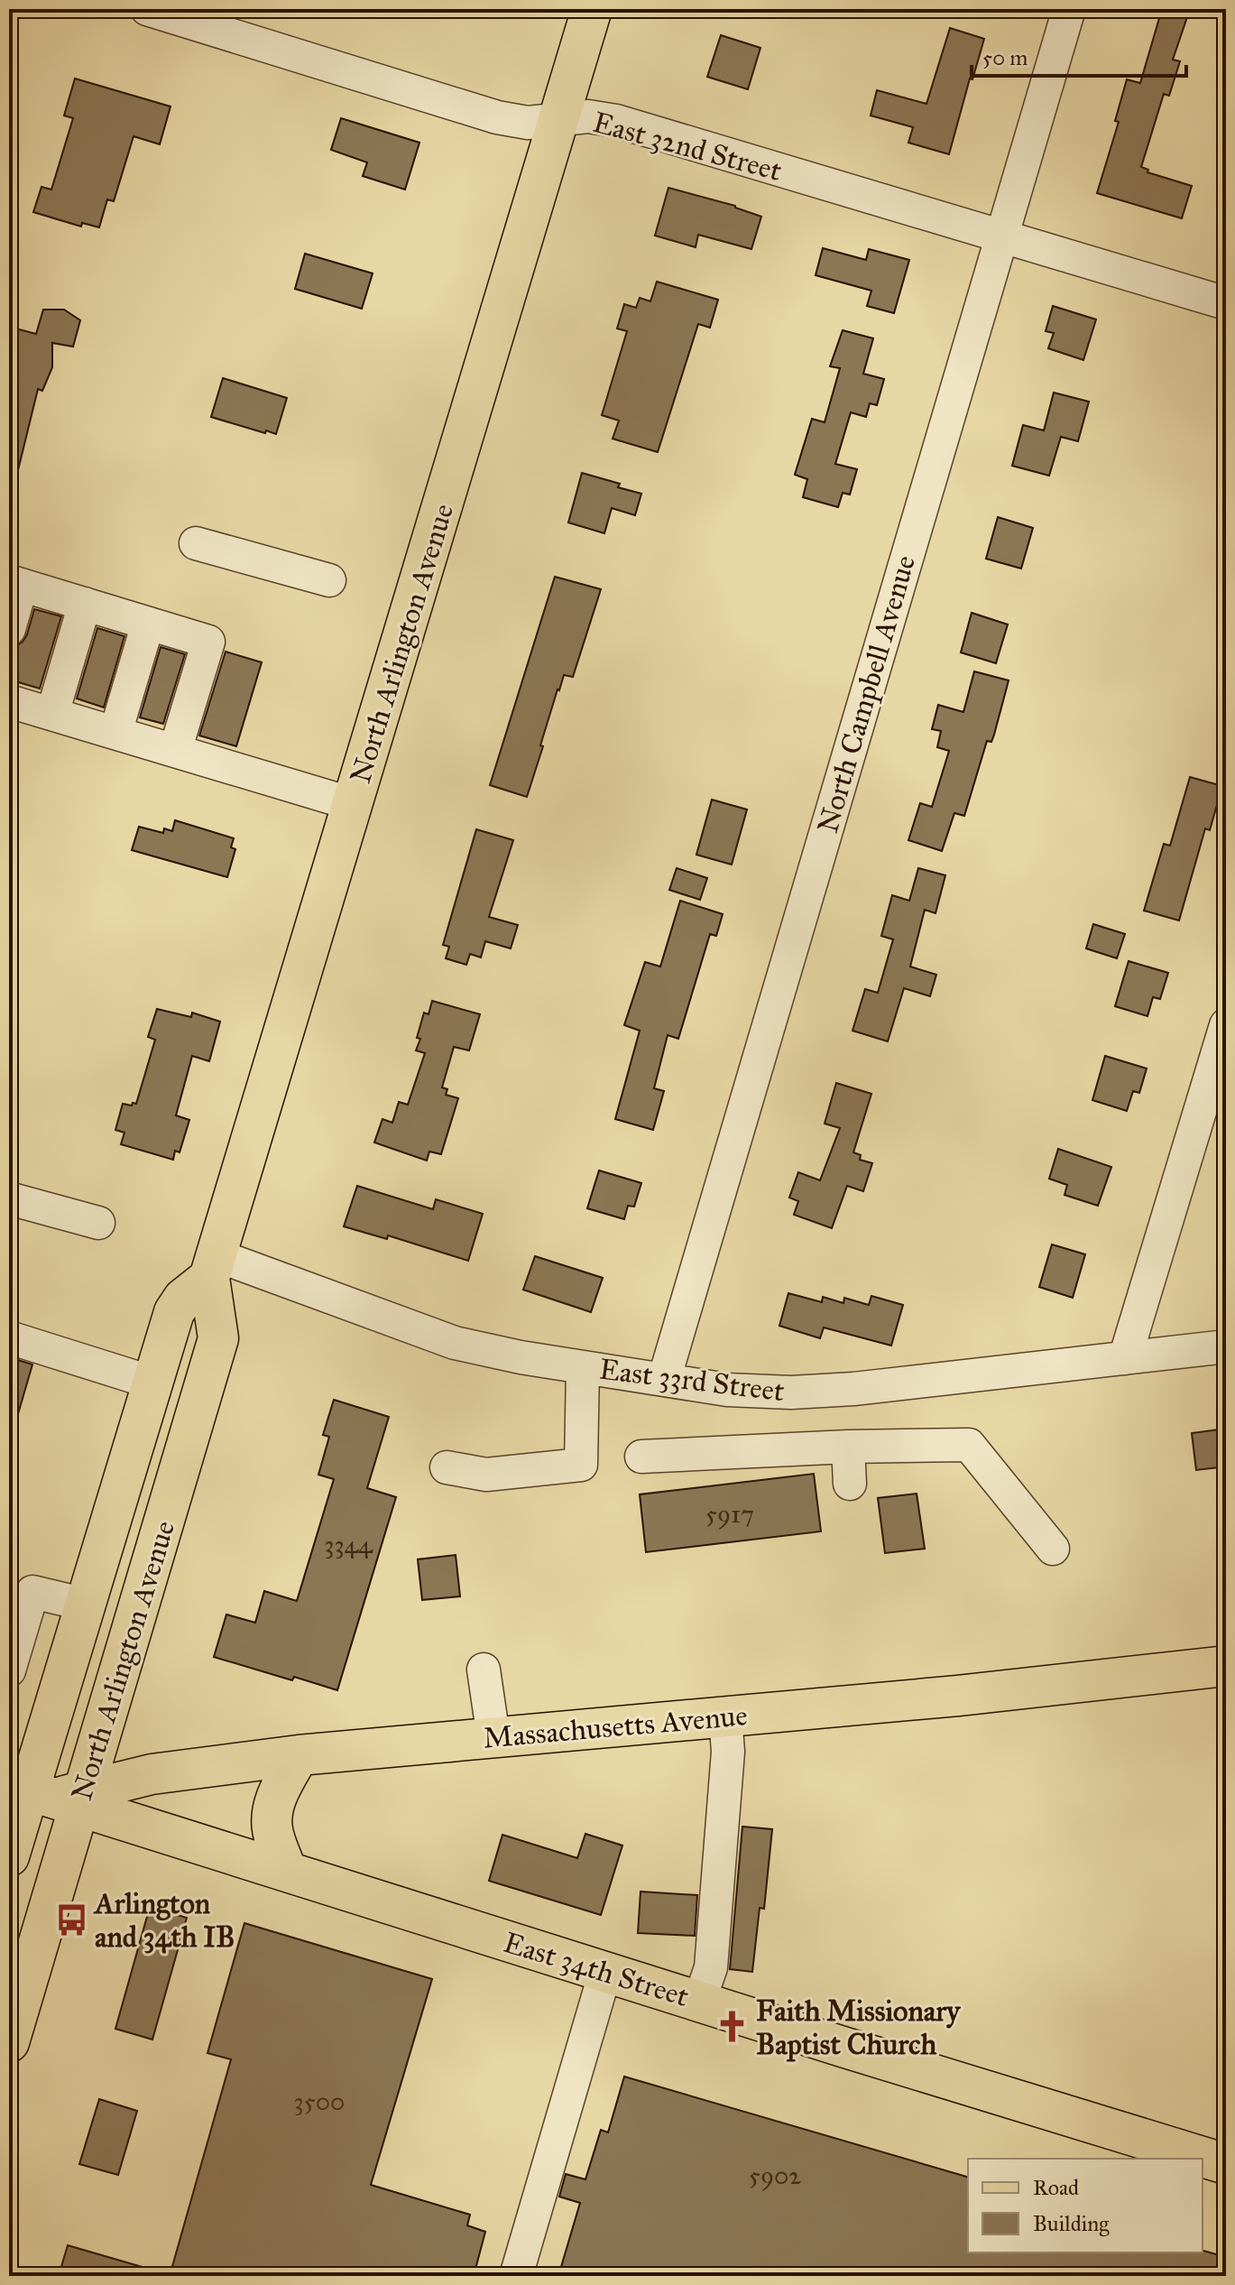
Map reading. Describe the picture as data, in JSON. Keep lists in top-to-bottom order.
{
  "streets": {
    "main road": ["North Arlington Avenue", "Massachusetts Avenue", "East 34th Street"],
    "street": ["East 32nd Street", "North Campbell Avenue", "East 33rd Street"]
  },
  "crossings": [
    ["East 32nd Street", "North Arlington Avenue"],
    ["East 32nd Street", "North Campbell Avenue"],
    ["North Arlington Avenue", "East 33rd Street"],
    ["North Arlington Avenue", "Massachusetts Avenue"],
    ["North Arlington Avenue", "East 34th Street"],
    ["North Campbell Avenue", "East 33rd Street"],
    ["Massachusetts Avenue", "East 34th Street"]
  ],
  "places": {
    "bus stop": ["Arlington and 34th IB"],
    "church": ["Faith Missionary Baptist Church"]
  },
  "house_numbers": [
    "5917",
    "3344",
    "3500",
    "5902"
  ],
  "legend": ["Road", "Building"],
  "scale_bar": "50 m"
}
